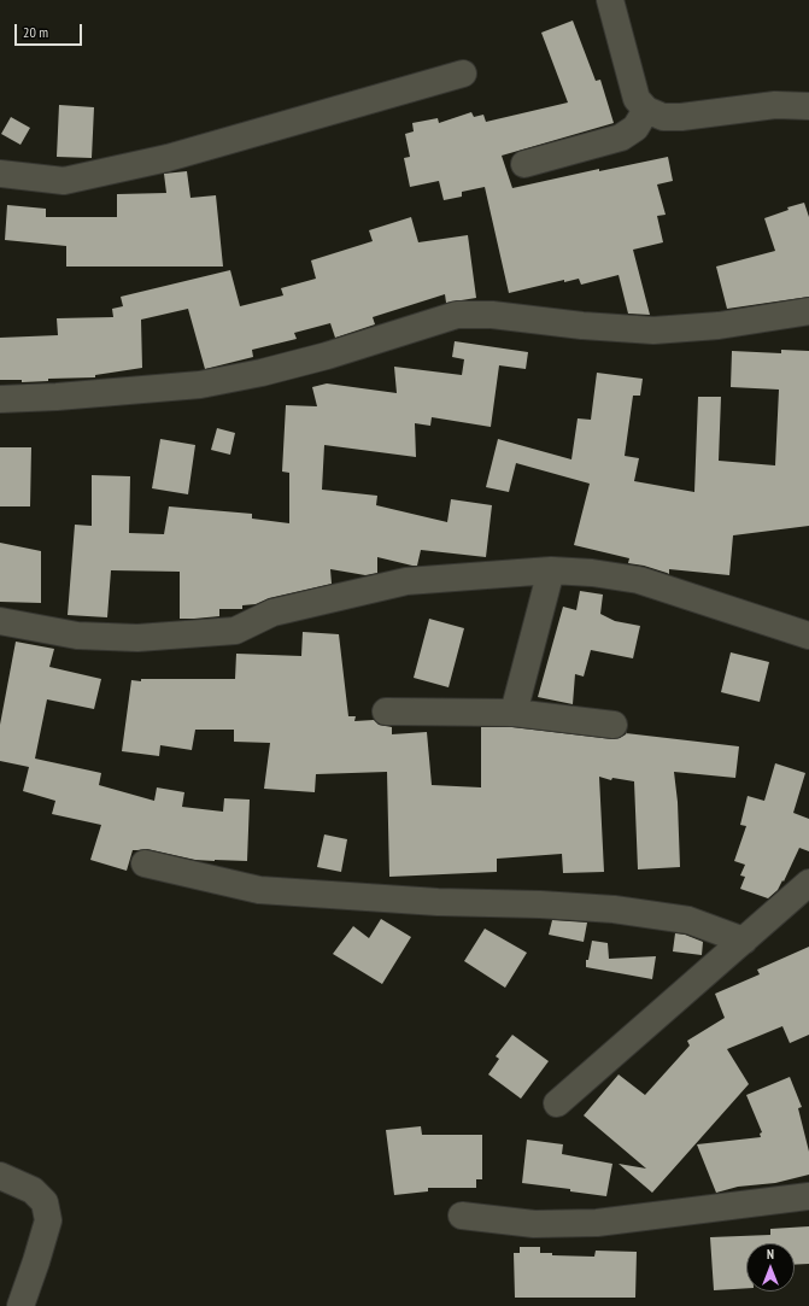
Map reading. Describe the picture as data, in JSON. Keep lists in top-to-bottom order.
{
  "scale_bar": "20 m",
  "north": "top"
}
